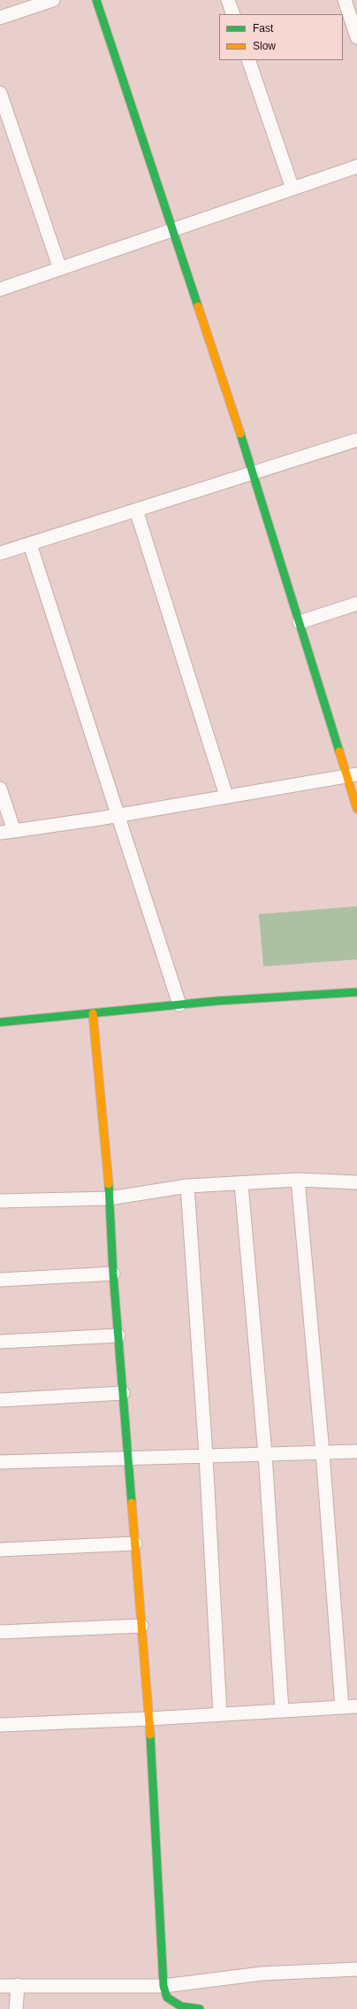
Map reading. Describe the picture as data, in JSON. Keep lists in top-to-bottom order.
{
  "legend": ["Fast", "Slow"]
}
